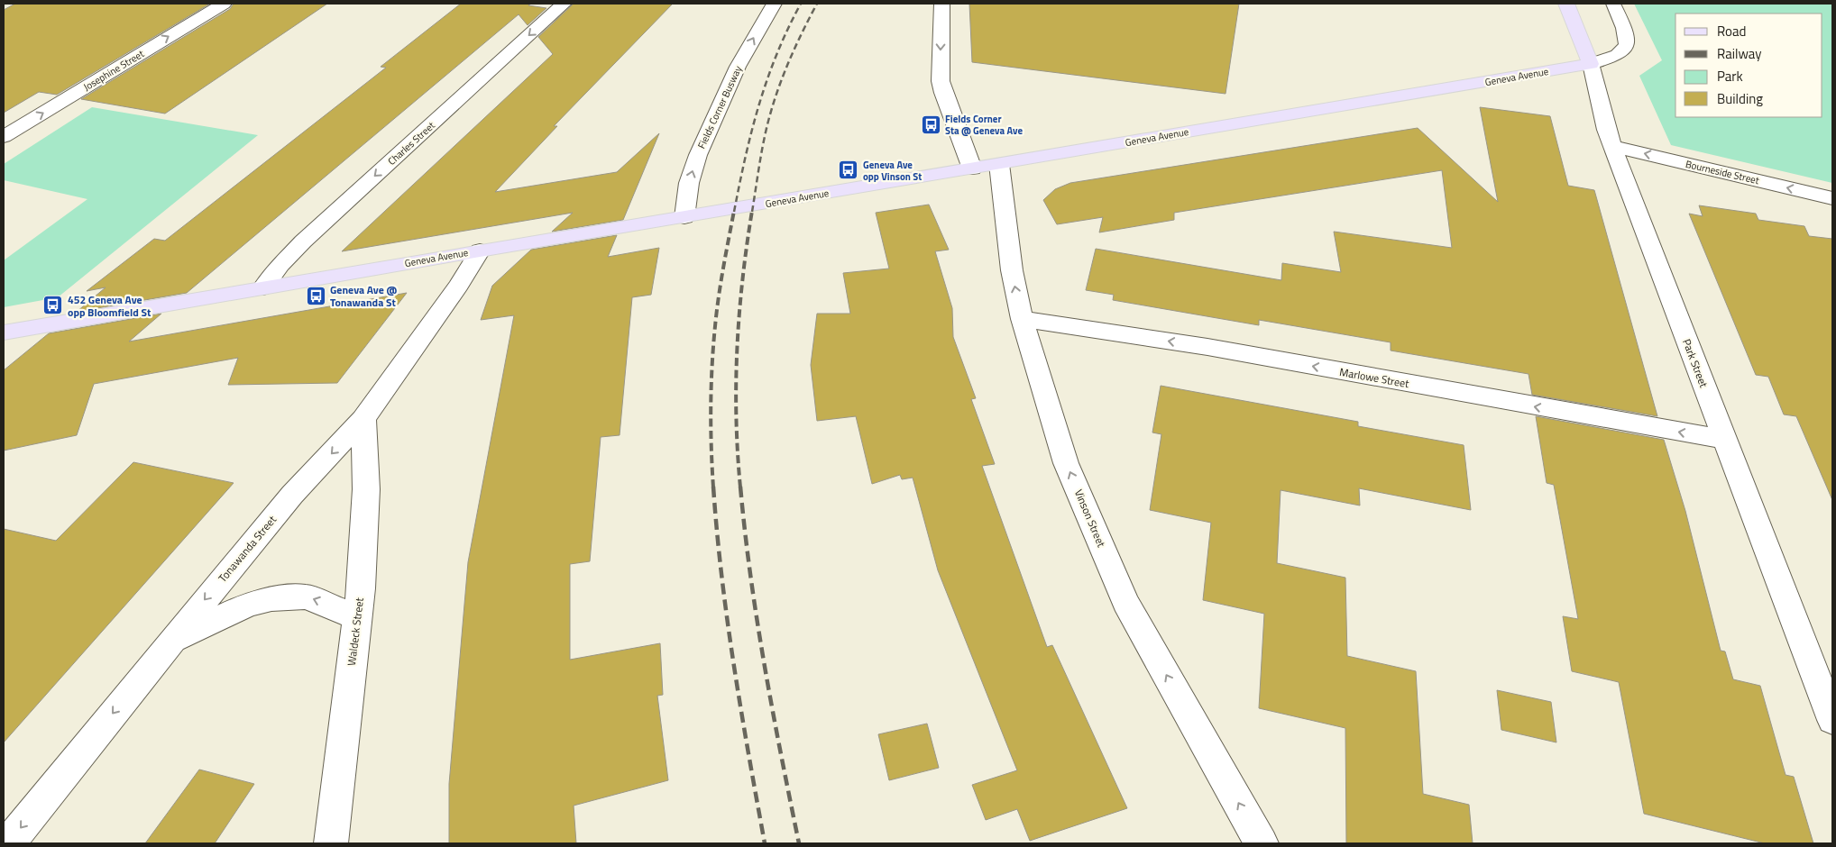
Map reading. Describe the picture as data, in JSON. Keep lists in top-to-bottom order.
{
  "streets": {
    "main road": ["Geneva Avenue", "Park Street"],
    "street": [
      "Josephine Street",
      "Fields Corner Busway",
      "Charles Street",
      "Bourneside Street",
      "Marlowe Street",
      "Vinson Street",
      "Tonawanda Street",
      "Waldeck Street"
    ]
  },
  "crossings": [
    ["Geneva Avenue", "Fields Corner Busway"],
    ["Geneva Avenue", "Charles Street"],
    ["Geneva Avenue", "Park Street"],
    ["Geneva Avenue", "Vinson Street"],
    ["Geneva Avenue", "Tonawanda Street"],
    ["Bourneside Street", "Park Street"],
    ["Park Street", "Marlowe Street"],
    ["Marlowe Street", "Vinson Street"],
    ["Tonawanda Street", "Waldeck Street"]
  ],
  "one_way": [
    "Josephine Street",
    "Fields Corner Busway",
    "Charles Street",
    "Bourneside Street",
    "Marlowe Street",
    "Vinson Street",
    "Tonawanda Street"
  ],
  "places": {
    "bus stop": [
      "Fields Corner Sta @ Geneva Ave",
      "Geneva Ave opp Vinson St",
      "Geneva Ave @ Tonawanda St",
      "452 Geneva Ave opp Bloomfield St"
    ]
  },
  "legend": [
    "Road",
    "Railway",
    "Park",
    "Building"
  ]
}
